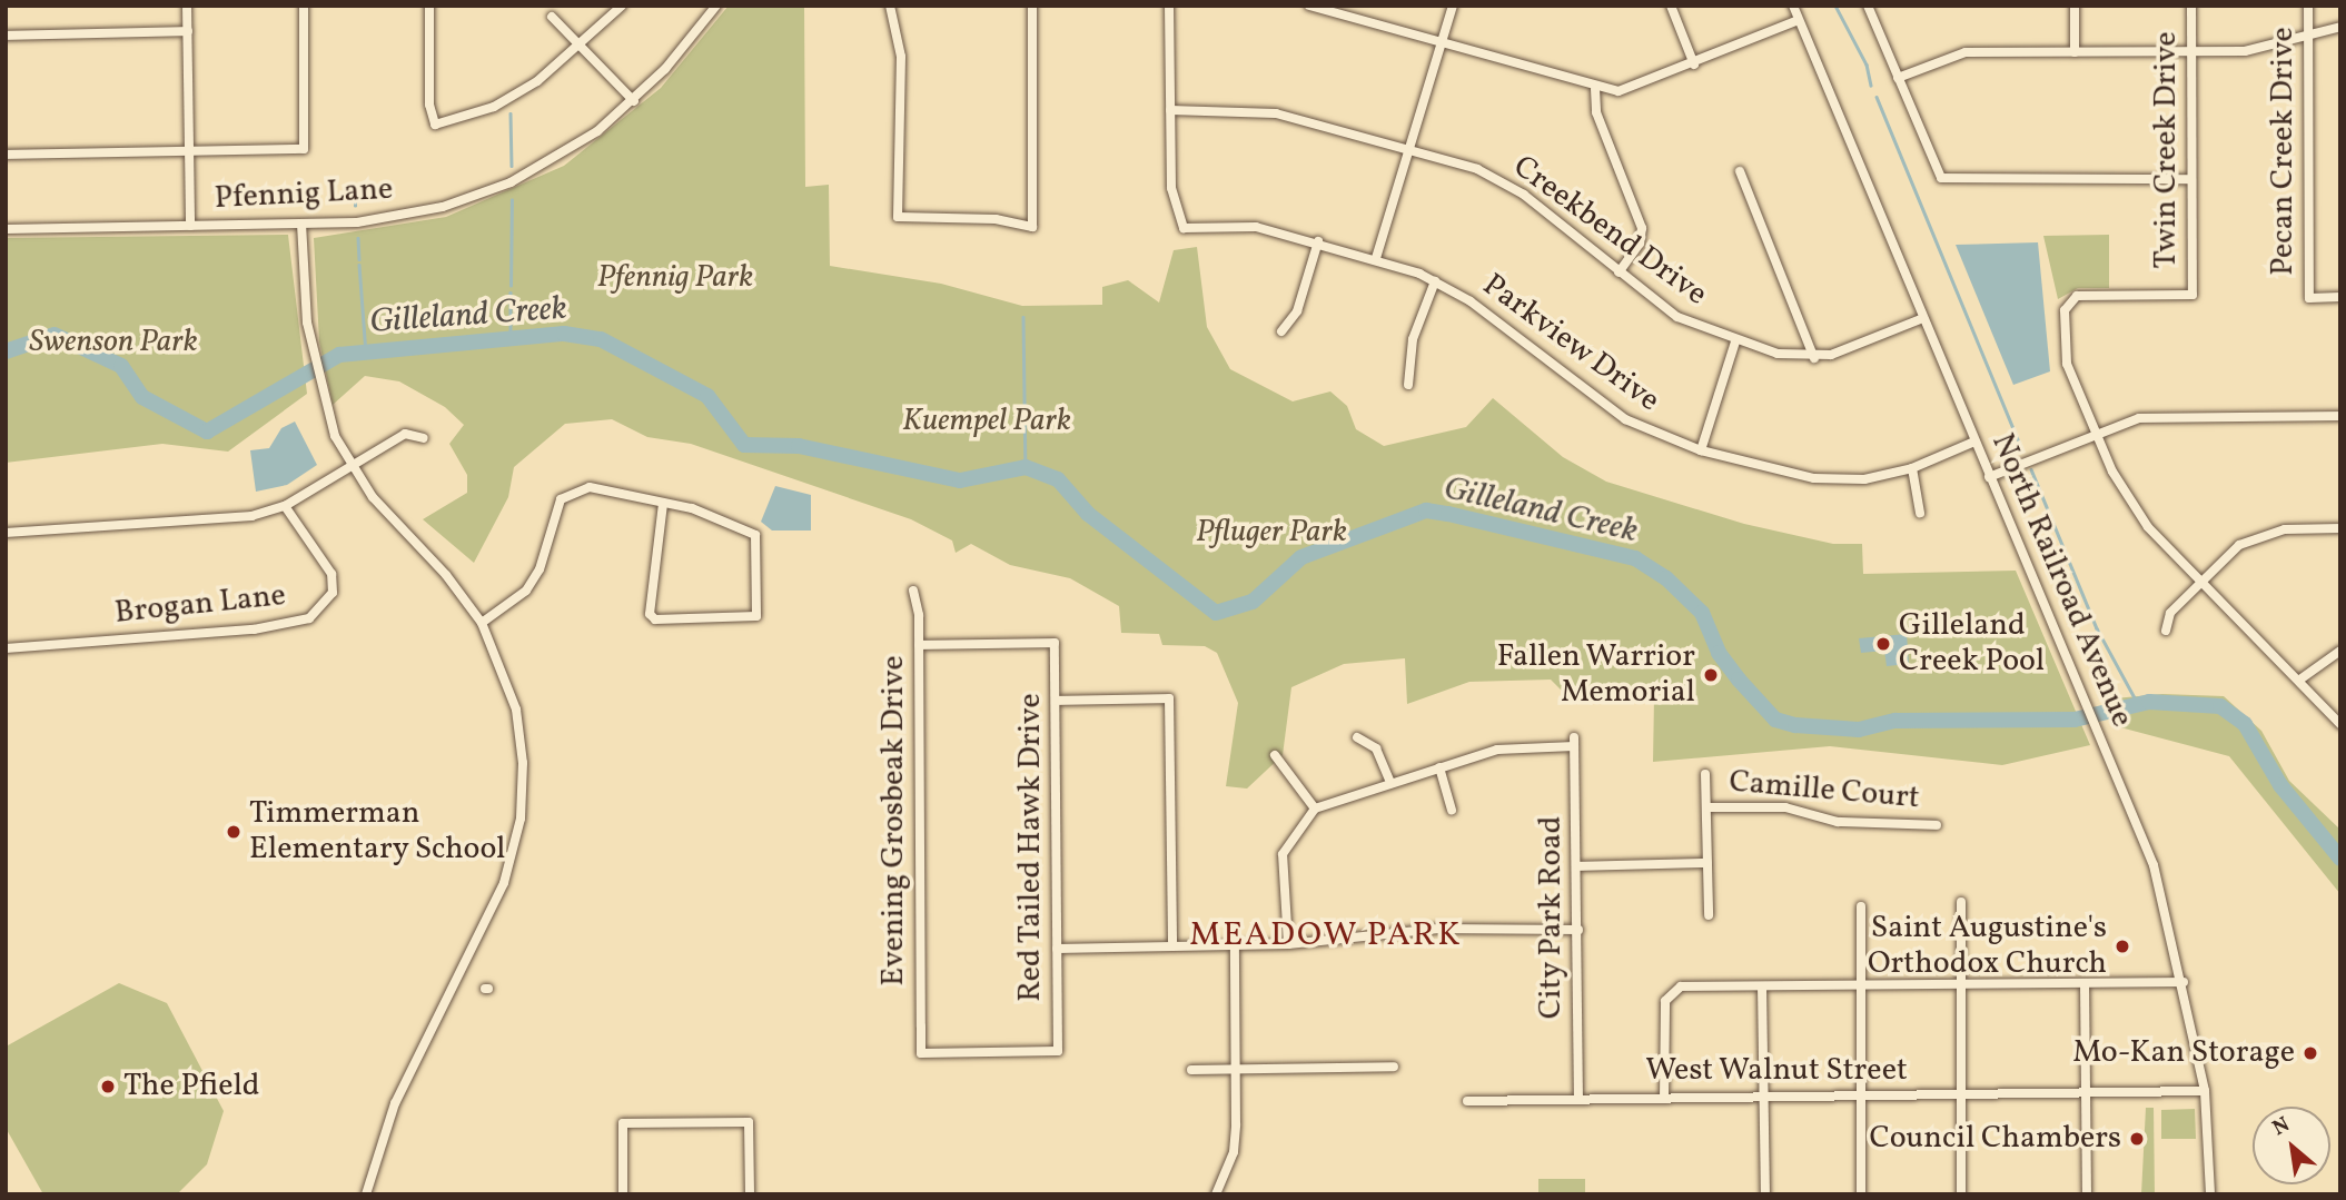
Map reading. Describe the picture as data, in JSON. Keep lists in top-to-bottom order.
{
  "streets": {
    "street": [
      "Twin Creek Drive",
      "Pecan Creek Drive",
      "Pfennig Lane",
      "Creekbend Drive",
      "Parkview Drive",
      "North Railroad Avenue",
      "Brogan Lane",
      "Camille Court",
      "Evening Grosbeak Drive",
      "Red Tailed Hawk Drive",
      "City Park Road",
      "West Walnut Street"
    ]
  },
  "crossings": [
    ["Creekbend Drive", "Parkview Drive"],
    ["Parkview Drive", "North Railroad Avenue"],
    ["North Railroad Avenue", "West Walnut Street"],
    ["Evening Grosbeak Drive", "Red Tailed Hawk Drive"],
    ["City Park Road", "West Walnut Street"]
  ],
  "districts": ["MEADOW PARK"],
  "water": ["Gilleland Creek"],
  "parks": [
    "Pfennig Park",
    "Swenson Park",
    "Kuempel Park",
    "Pfluger Park"
  ],
  "places": [
    "Gilleland Creek Pool",
    "Fallen Warrior Memorial",
    "Timmerman Elementary School",
    "Saint Augustine's Orthodox Church",
    "Mo-Kan Storage",
    "The Pfield",
    "Council Chambers"
  ],
  "north": "top left"
}
